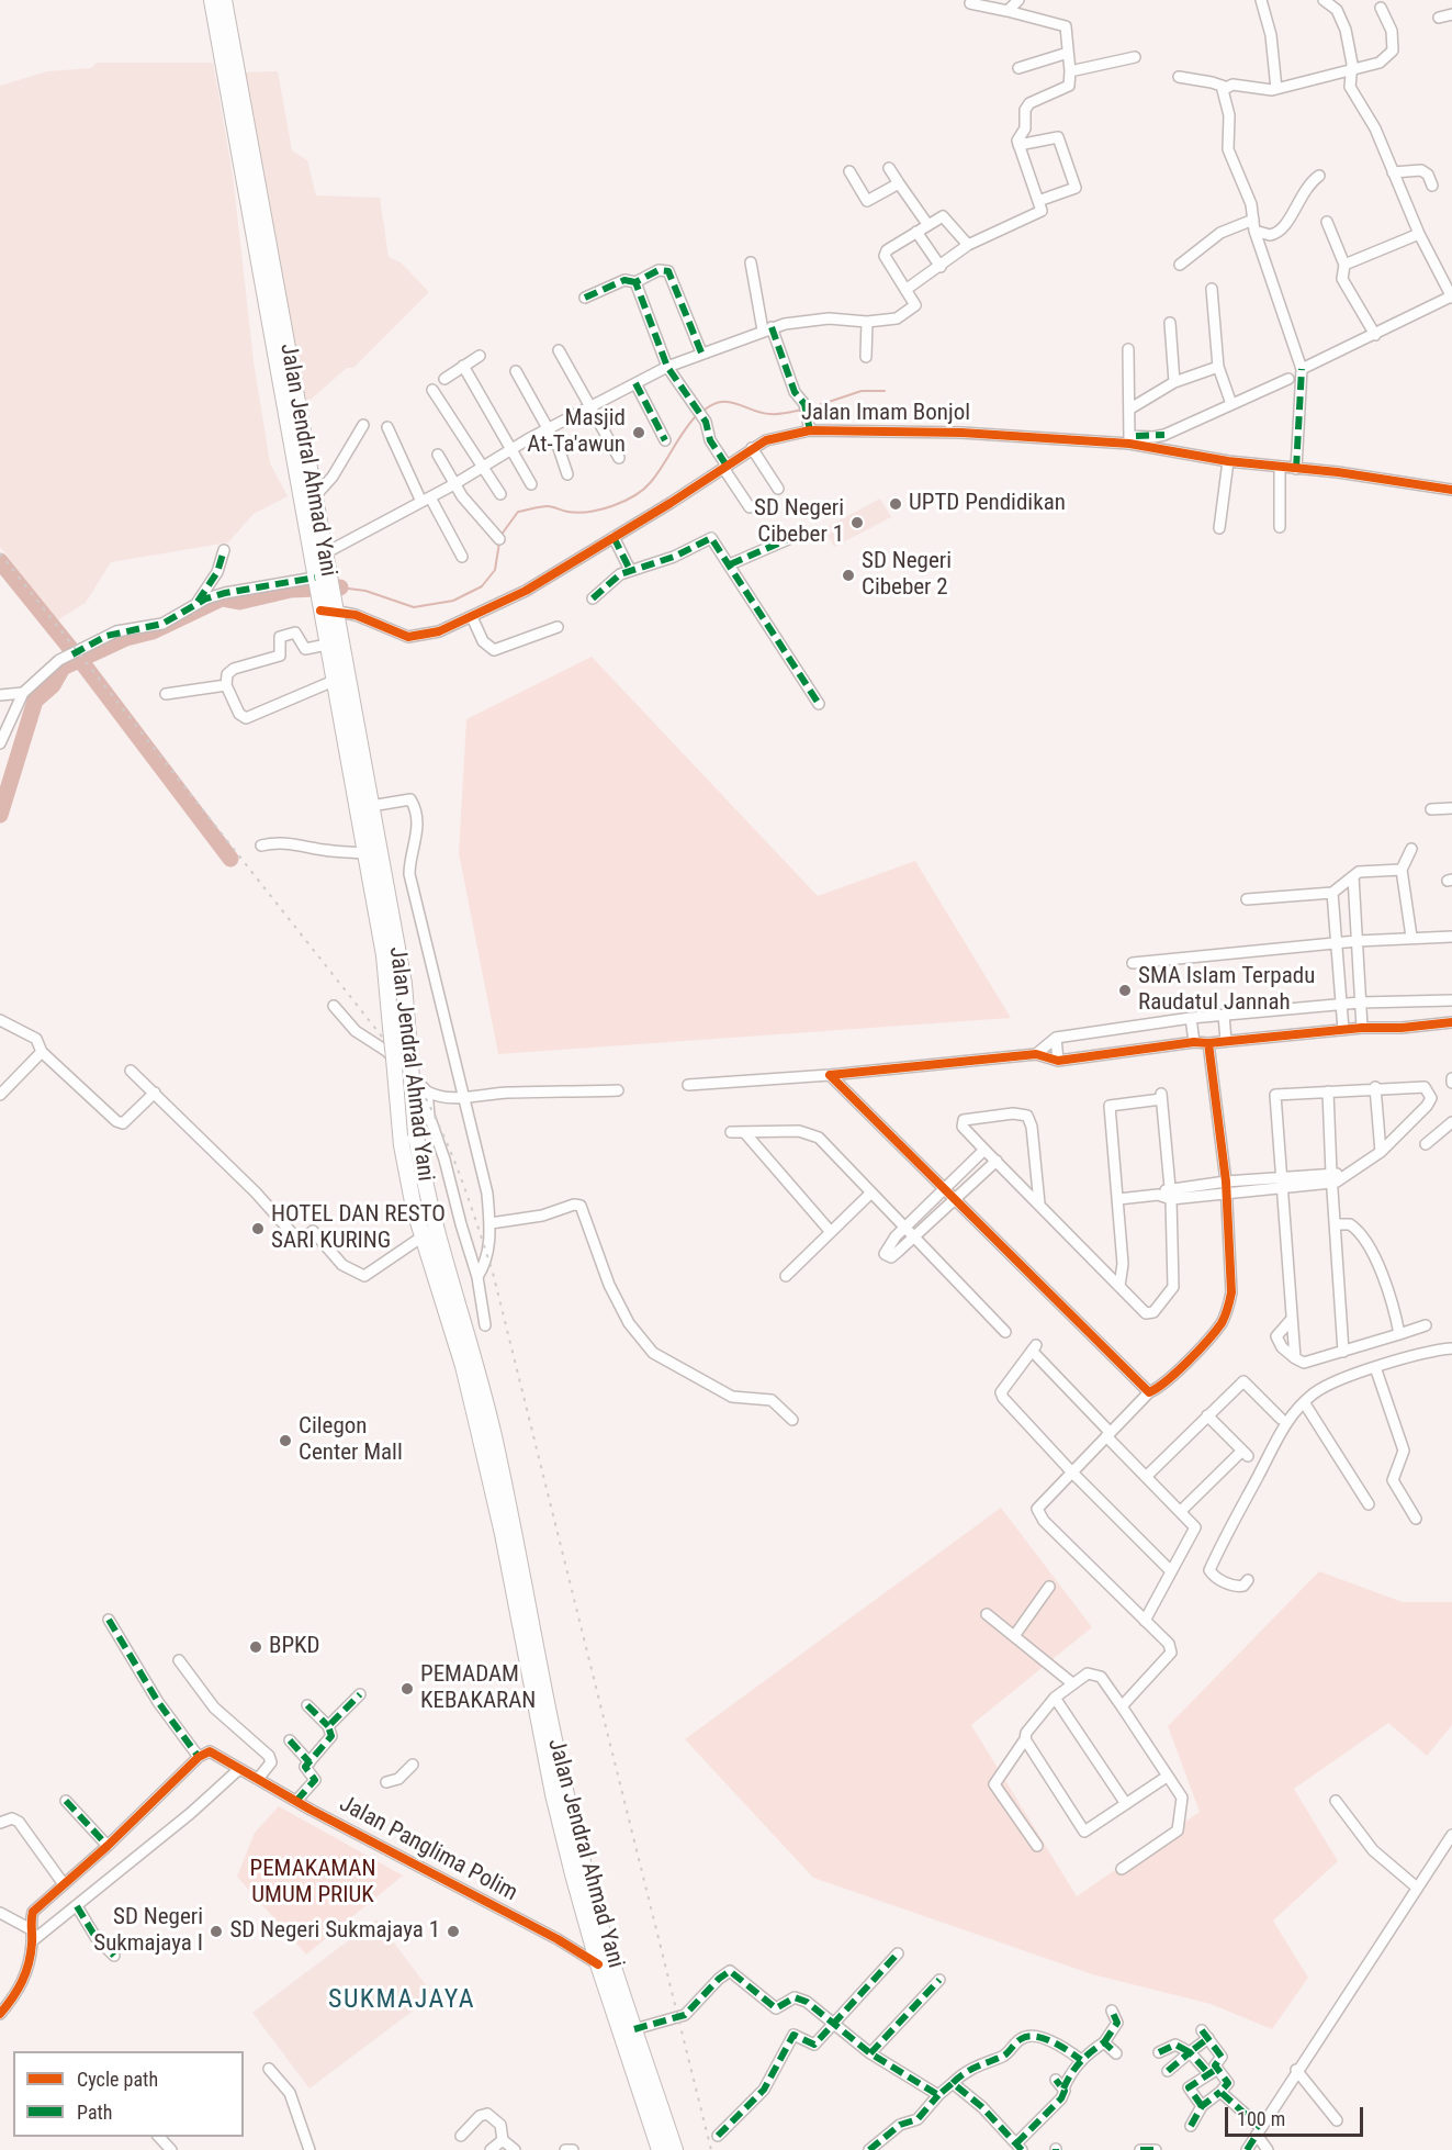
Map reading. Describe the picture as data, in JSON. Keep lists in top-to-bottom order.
{
  "streets": {
    "highway": ["Jalan Jendral Ahmad Yani"],
    "street": ["Jalan Imam Bonjol", "Jalan Panglima Polim"]
  },
  "crossings": [
    ["Jalan Imam Bonjol", "Jalan Jendral Ahmad Yani"],
    ["Jalan Jendral Ahmad Yani", "Jalan Panglima Polim"]
  ],
  "districts": ["SUKMAJAYA"],
  "parks": ["PEMAKAMAN UMUM PRIUK"],
  "places": [
    "Masjid At-Ta'awun",
    "UPTD Pendidikan",
    "SD Negeri Cibeber 1",
    "SD Negeri Cibeber 2",
    "SMA Islam Terpadu Raudatul Jannah",
    "HOTEL DAN RESTO SARI KURING",
    "Cilegon Center Mall",
    "BPKD",
    "PEMADAM KEBAKARAN",
    "SD Negeri Sukmajaya I",
    "SD Negeri Sukmajaya 1"
  ],
  "legend": ["Cycle path", "Path"],
  "scale_bar": "100 m"
}
